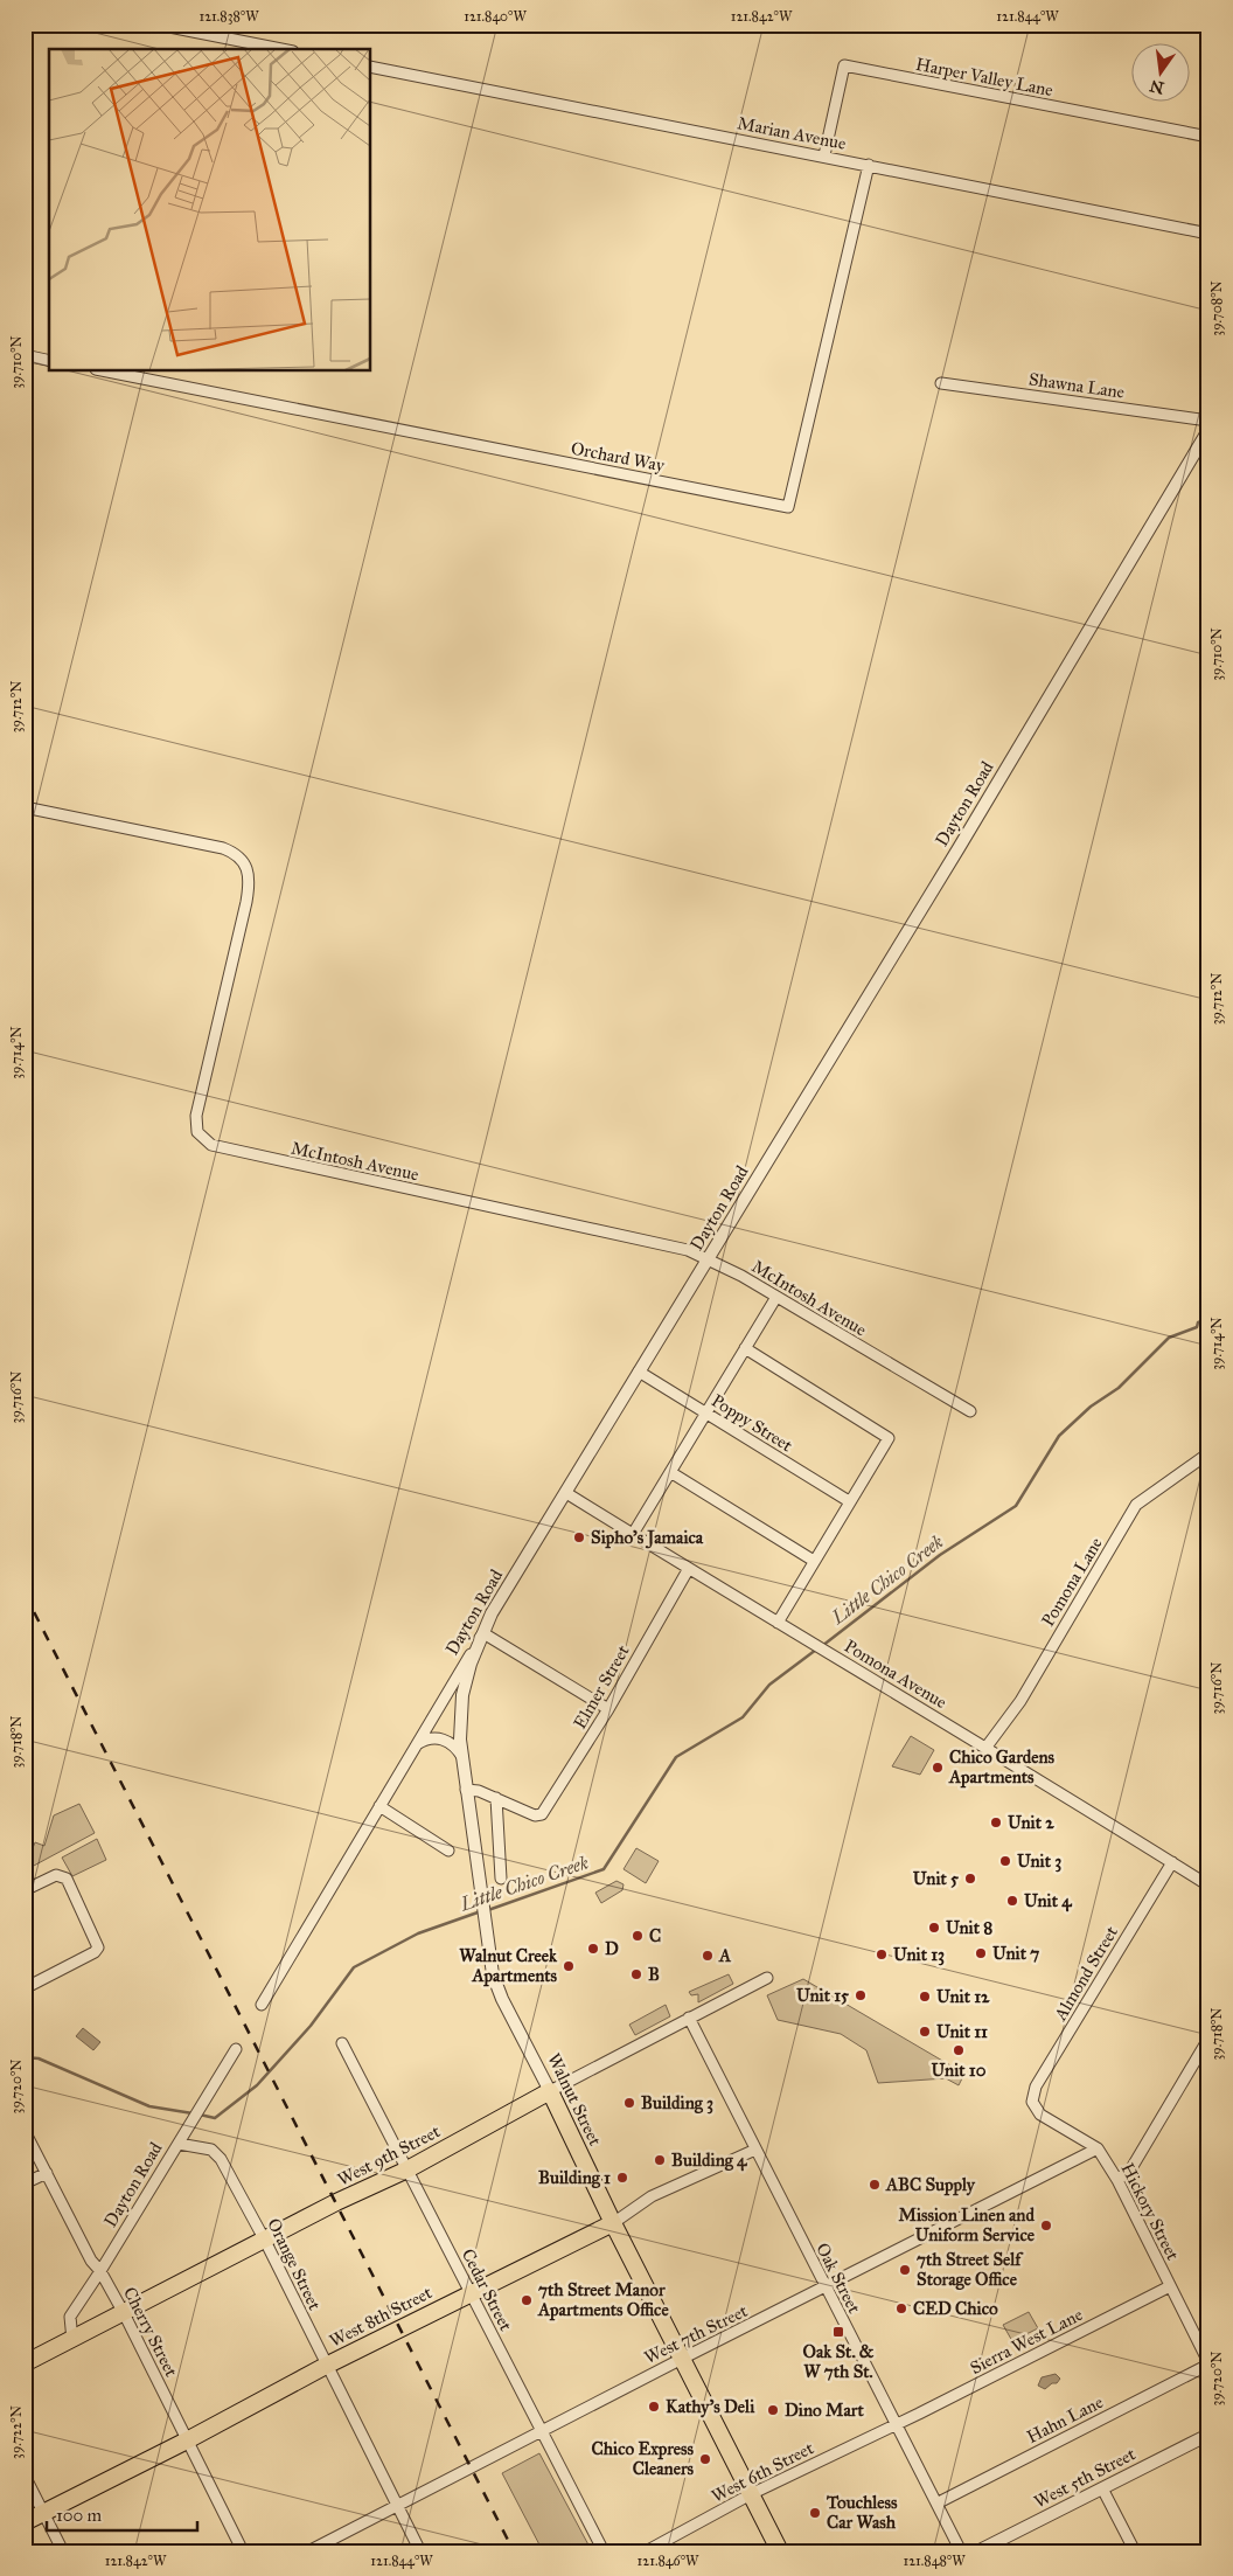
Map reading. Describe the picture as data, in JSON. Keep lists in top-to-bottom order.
{
  "streets": {
    "main road": ["Walnut Street", "West 9th Street", "West 8th Street"],
    "street": [
      "Harper Valley Lane",
      "Marian Avenue",
      "Shawna Lane",
      "Orchard Way",
      "Dayton Road",
      "McIntosh Avenue",
      "Poppy Street",
      "Pomona Lane",
      "Pomona Avenue",
      "Elmer Street",
      "Almond Street",
      "Hickory Street",
      "Orange Street",
      "Oak Street",
      "Cedar Street",
      "Cherry Street",
      "West 7th Street",
      "Sierra West Lane",
      "Hahn Lane",
      "West 6th Street",
      "West 5th Street"
    ]
  },
  "crossings": [
    ["Harper Valley Lane", "Marian Avenue"],
    ["Marian Avenue", "Orchard Way"],
    ["Dayton Road", "McIntosh Avenue"],
    ["Dayton Road", "Poppy Street"],
    ["Dayton Road", "Pomona Avenue"],
    ["Dayton Road", "Walnut Street"],
    ["Dayton Road", "West 9th Street"],
    ["Dayton Road", "Orange Street"],
    ["Dayton Road", "Cherry Street"],
    ["Pomona Lane", "Pomona Avenue"],
    ["Pomona Avenue", "Elmer Street"],
    ["Pomona Avenue", "Almond Street"],
    ["Almond Street", "Hickory Street"],
    ["Walnut Street", "West 9th Street"],
    ["Walnut Street", "West 8th Street"],
    ["Walnut Street", "West 7th Street"],
    ["Walnut Street", "West 6th Street"],
    ["West 9th Street", "Orange Street"],
    ["West 9th Street", "Oak Street"],
    ["West 9th Street", "Cedar Street"],
    ["West 9th Street", "Cherry Street"],
    ["Hickory Street", "West 7th Street"],
    ["Hickory Street", "Sierra West Lane"],
    ["Hickory Street", "Hahn Lane"],
    ["Orange Street", "West 8th Street"],
    ["Orange Street", "West 7th Street"],
    ["Oak Street", "West 8th Street"],
    ["Oak Street", "West 7th Street"],
    ["Oak Street", "Sierra West Lane"],
    ["Oak Street", "Hahn Lane"],
    ["Oak Street", "West 6th Street"],
    ["Cedar Street", "West 8th Street"],
    ["Cedar Street", "West 7th Street"],
    ["West 8th Street", "Cherry Street"],
    ["Sierra West Lane", "West 6th Street"]
  ],
  "water": ["Little Chico Creek"],
  "places": {
    "other": [
      "Sipho's Jamaica",
      "Chico Gardens Apartments",
      "Unit 2",
      "Unit 3",
      "Unit 5",
      "Unit 4",
      "Unit 8",
      "C",
      "D",
      "Unit 7",
      "Unit 13",
      "A",
      "Walnut Creek Apartments",
      "B",
      "Unit 15",
      "Unit 12",
      "Unit 11",
      "Unit 10",
      "Building 3",
      "Building 4",
      "Building 1",
      "ABC Supply",
      "Mission Linen and Uniform Service",
      "7th Street Self Storage Office",
      "7th Street Manor Apartments Office",
      "CED Chico",
      "Kathy’s Deli",
      "Dino Mart",
      "Chico Express Cleaners",
      "Touchless Car Wash"
    ],
    "transit": ["Oak St. & W 7th St."]
  },
  "scale_bar": "100 m",
  "north": "bottom",
  "coordinates": [
    "121.838°W",
    "121.840°W",
    "121.842°W",
    "121.844°W",
    "39.708°N",
    "39.710°N",
    "39.712°N",
    "39.714°N",
    "39.716°N",
    "39.718°N",
    "39.720°N",
    "39.722°N",
    "121.846°W",
    "121.848°W"
  ]
}
